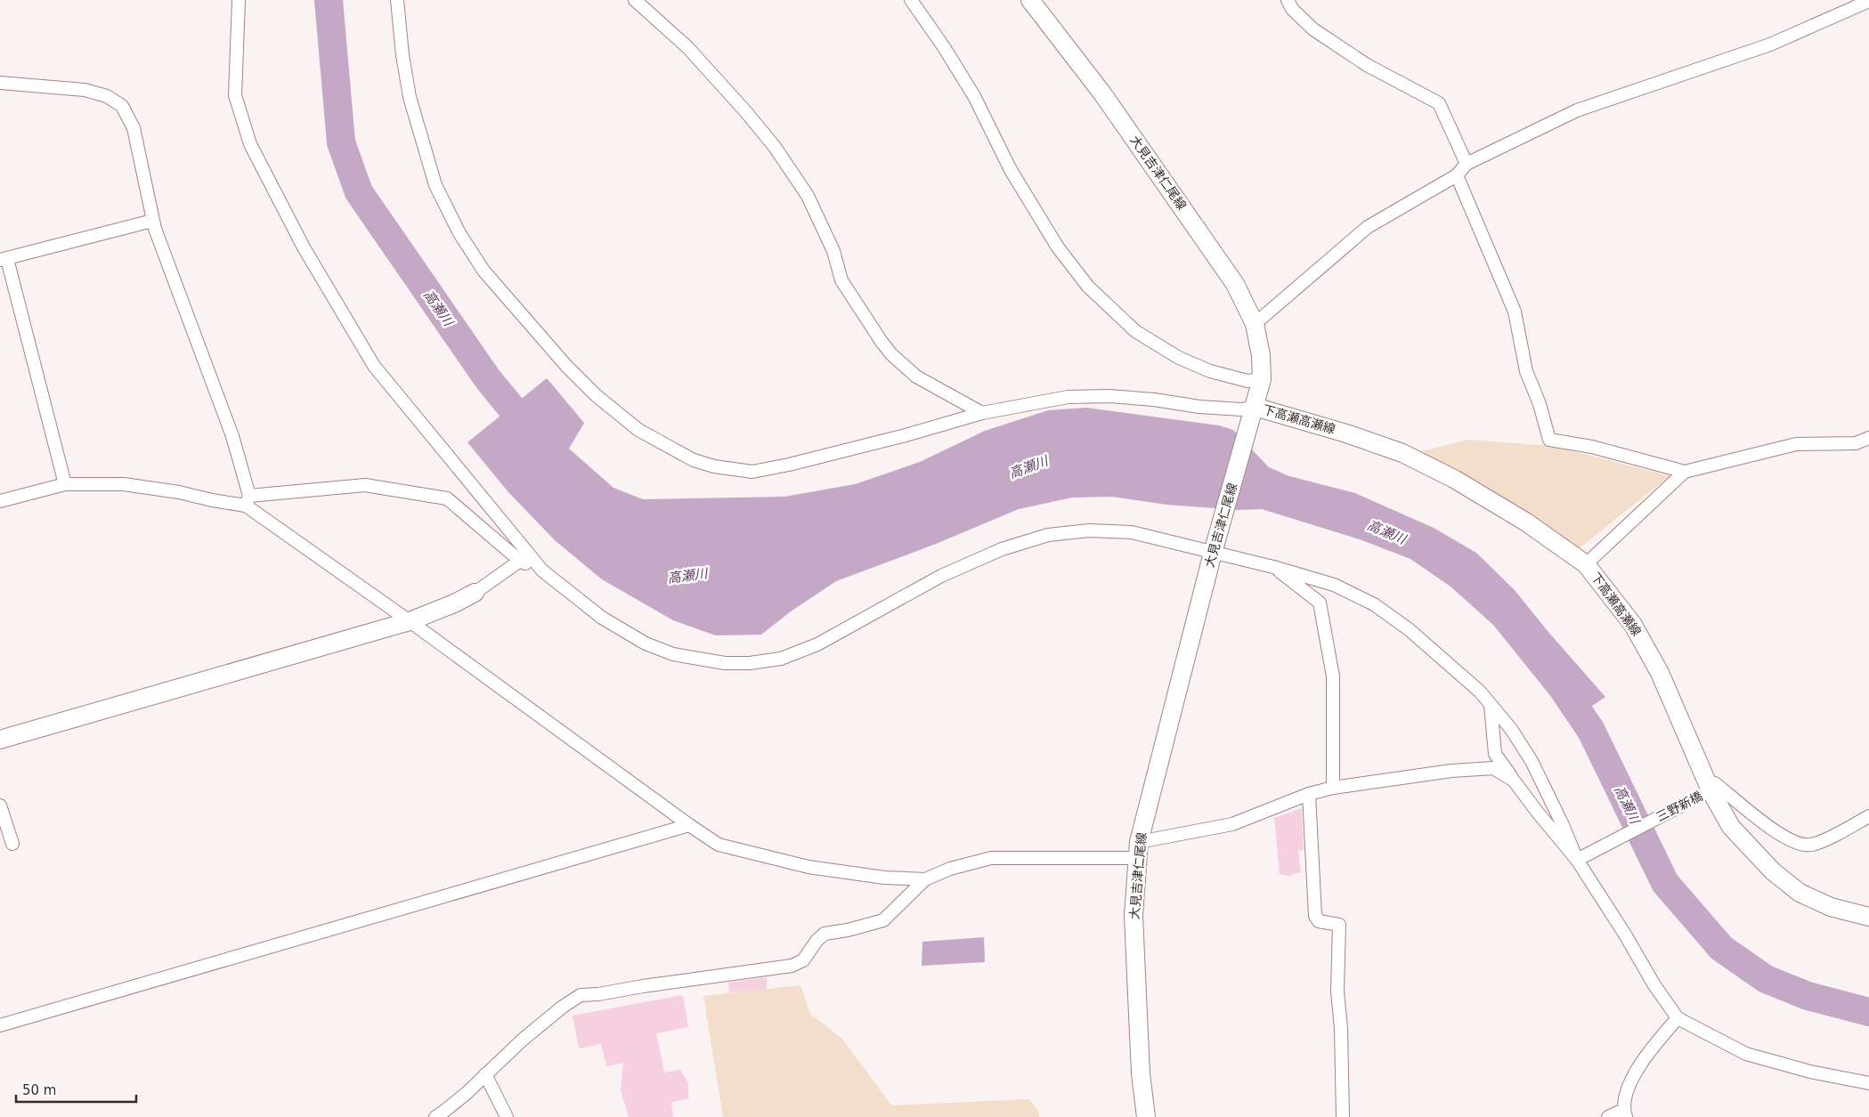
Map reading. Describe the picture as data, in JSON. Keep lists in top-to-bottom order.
{
  "streets": {
    "main road": ["大見吉津仁尾線", "下高瀬高瀬線"],
    "street": ["三野新橋"]
  },
  "crossings": [
    ["大見吉津仁尾線", "下高瀬高瀬線"],
    ["下高瀬高瀬線", "三野新橋"]
  ],
  "water": ["高瀬川"],
  "scale_bar": "50 m"
}
